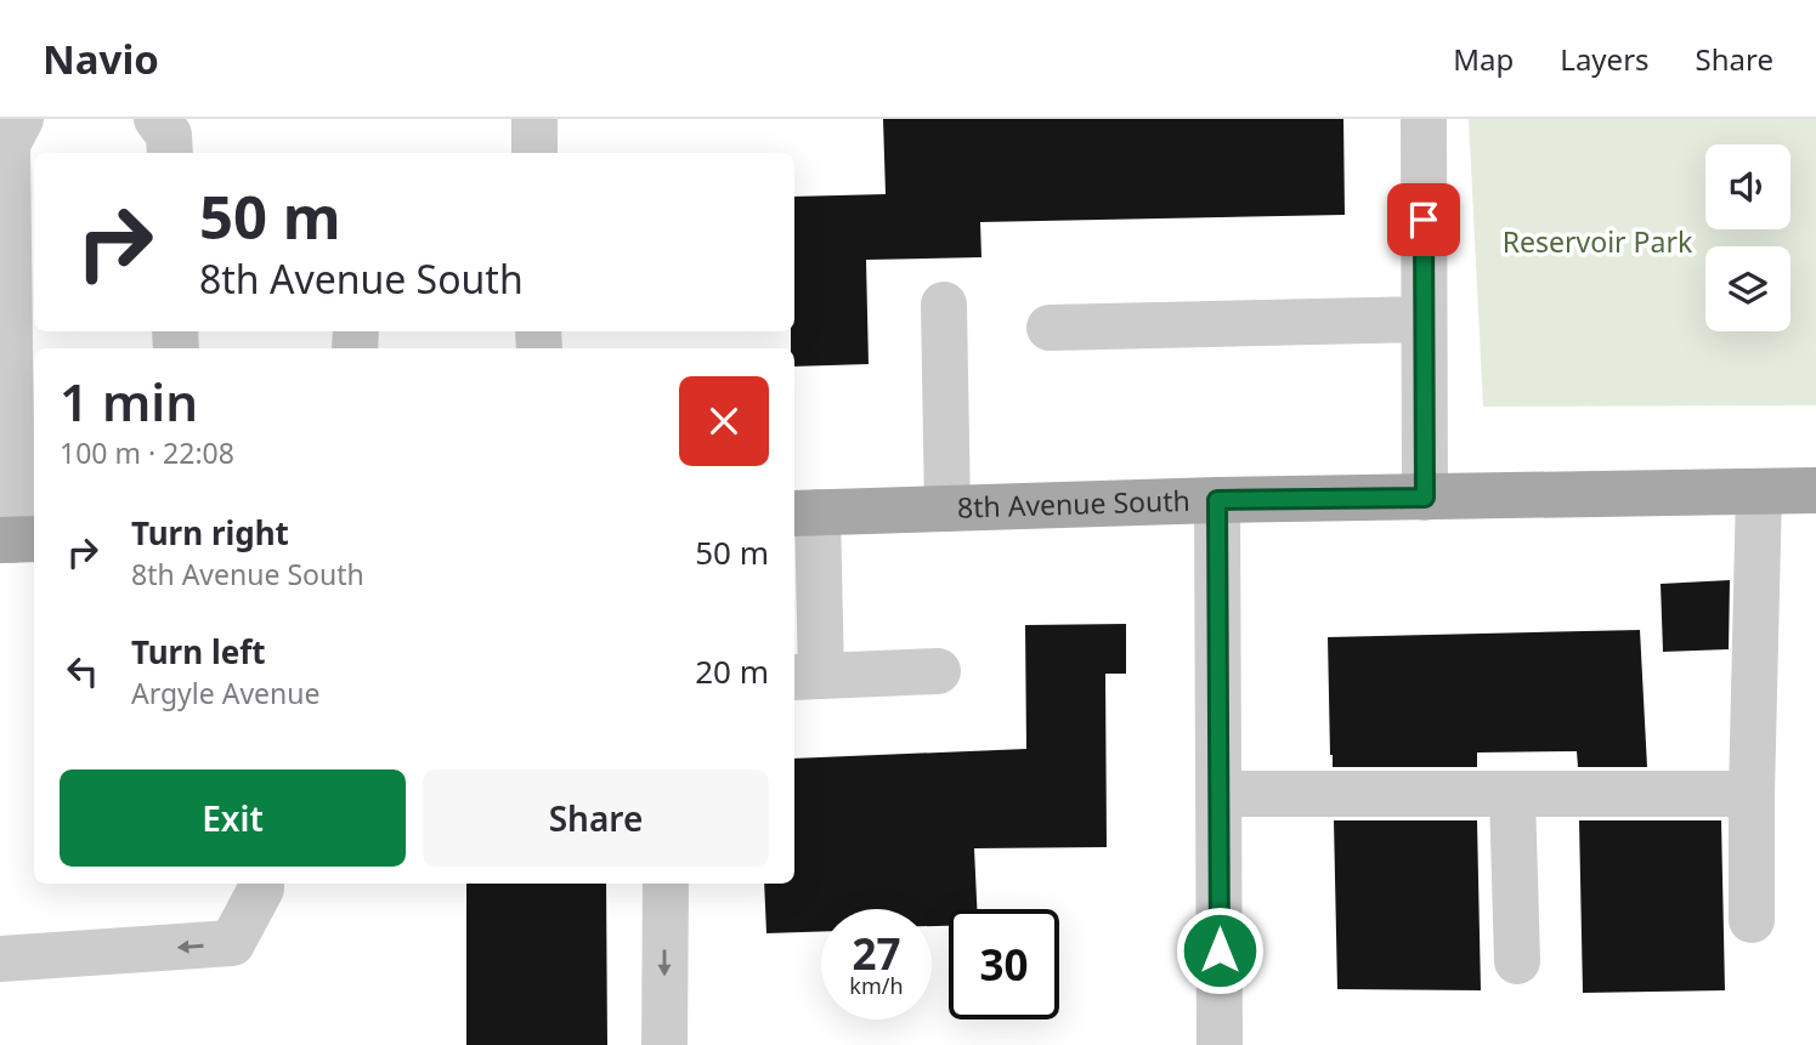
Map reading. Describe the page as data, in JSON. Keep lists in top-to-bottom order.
{
  "streets": {
    "main road": ["8th Avenue South"]
  },
  "parks": ["Reservoir Park"],
  "page": {
    "header": "Navio",
    "nav": ["Map", "Layers", "Share"],
    "turn": ["50 m", "8th Avenue South"],
    "heading": ["1 min", "100 m · 22:08"],
    "list": [
      {
        "name": "Turn right",
        "note": "8th Avenue South",
        "value": "50 m"
      },
      {
        "name": "Turn left",
        "note": "Argyle Avenue",
        "value": "20 m"
      }
    ],
    "buttons": ["Exit", "Share"],
    "speed": "27 km/h",
    "limit": "30"
  }
}
